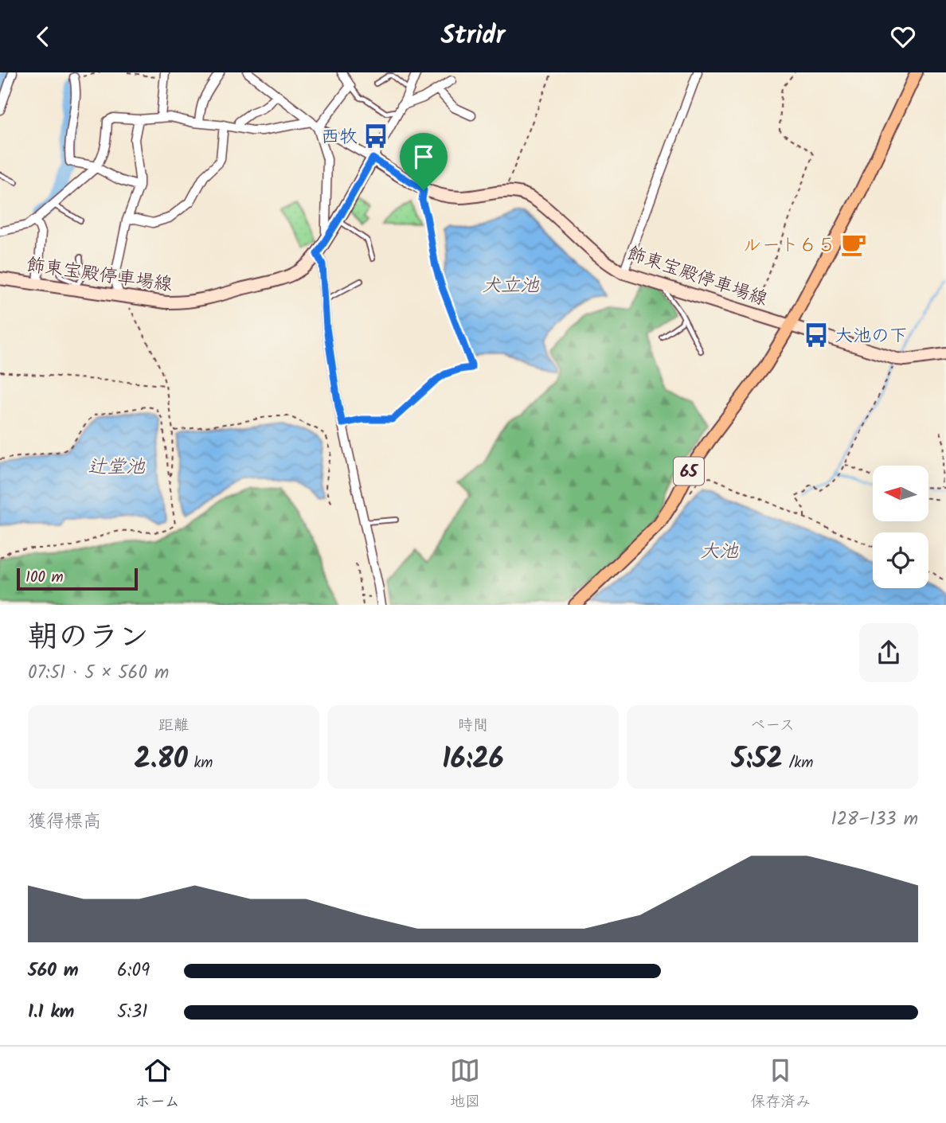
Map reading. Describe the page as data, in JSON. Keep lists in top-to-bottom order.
{
  "streets": {
    "main road": ["飾東宝殿停車場線", "65"]
  },
  "crossings": [
    ["飾東宝殿停車場線", "65"]
  ],
  "water": ["犬立池", "辻堂池", "大池"],
  "places": {
    "bus stop": ["西牧", "大池の下"],
    "cafe": ["ルート６５"]
  },
  "scale_bar": "100 m",
  "north": "left",
  "page": {
    "header": "Stridr",
    "scale": "100 m",
    "heading": ["朝のラン", "07:51 · 5 × 560 m"],
    "stats": [
      ["距離", "2.80 km"],
      ["時間", "16:26"],
      ["ペース", "5:52 /km"]
    ],
    "chart": ["獲得標高", "128–133 m"],
    "list": [
      {
        "name": "560 m",
        "note": "6:09"
      },
      {
        "name": "1.1 km",
        "note": "5:31"
      }
    ],
    "tabs": ["ホーム", "地図", "保存済み"]
  }
}
